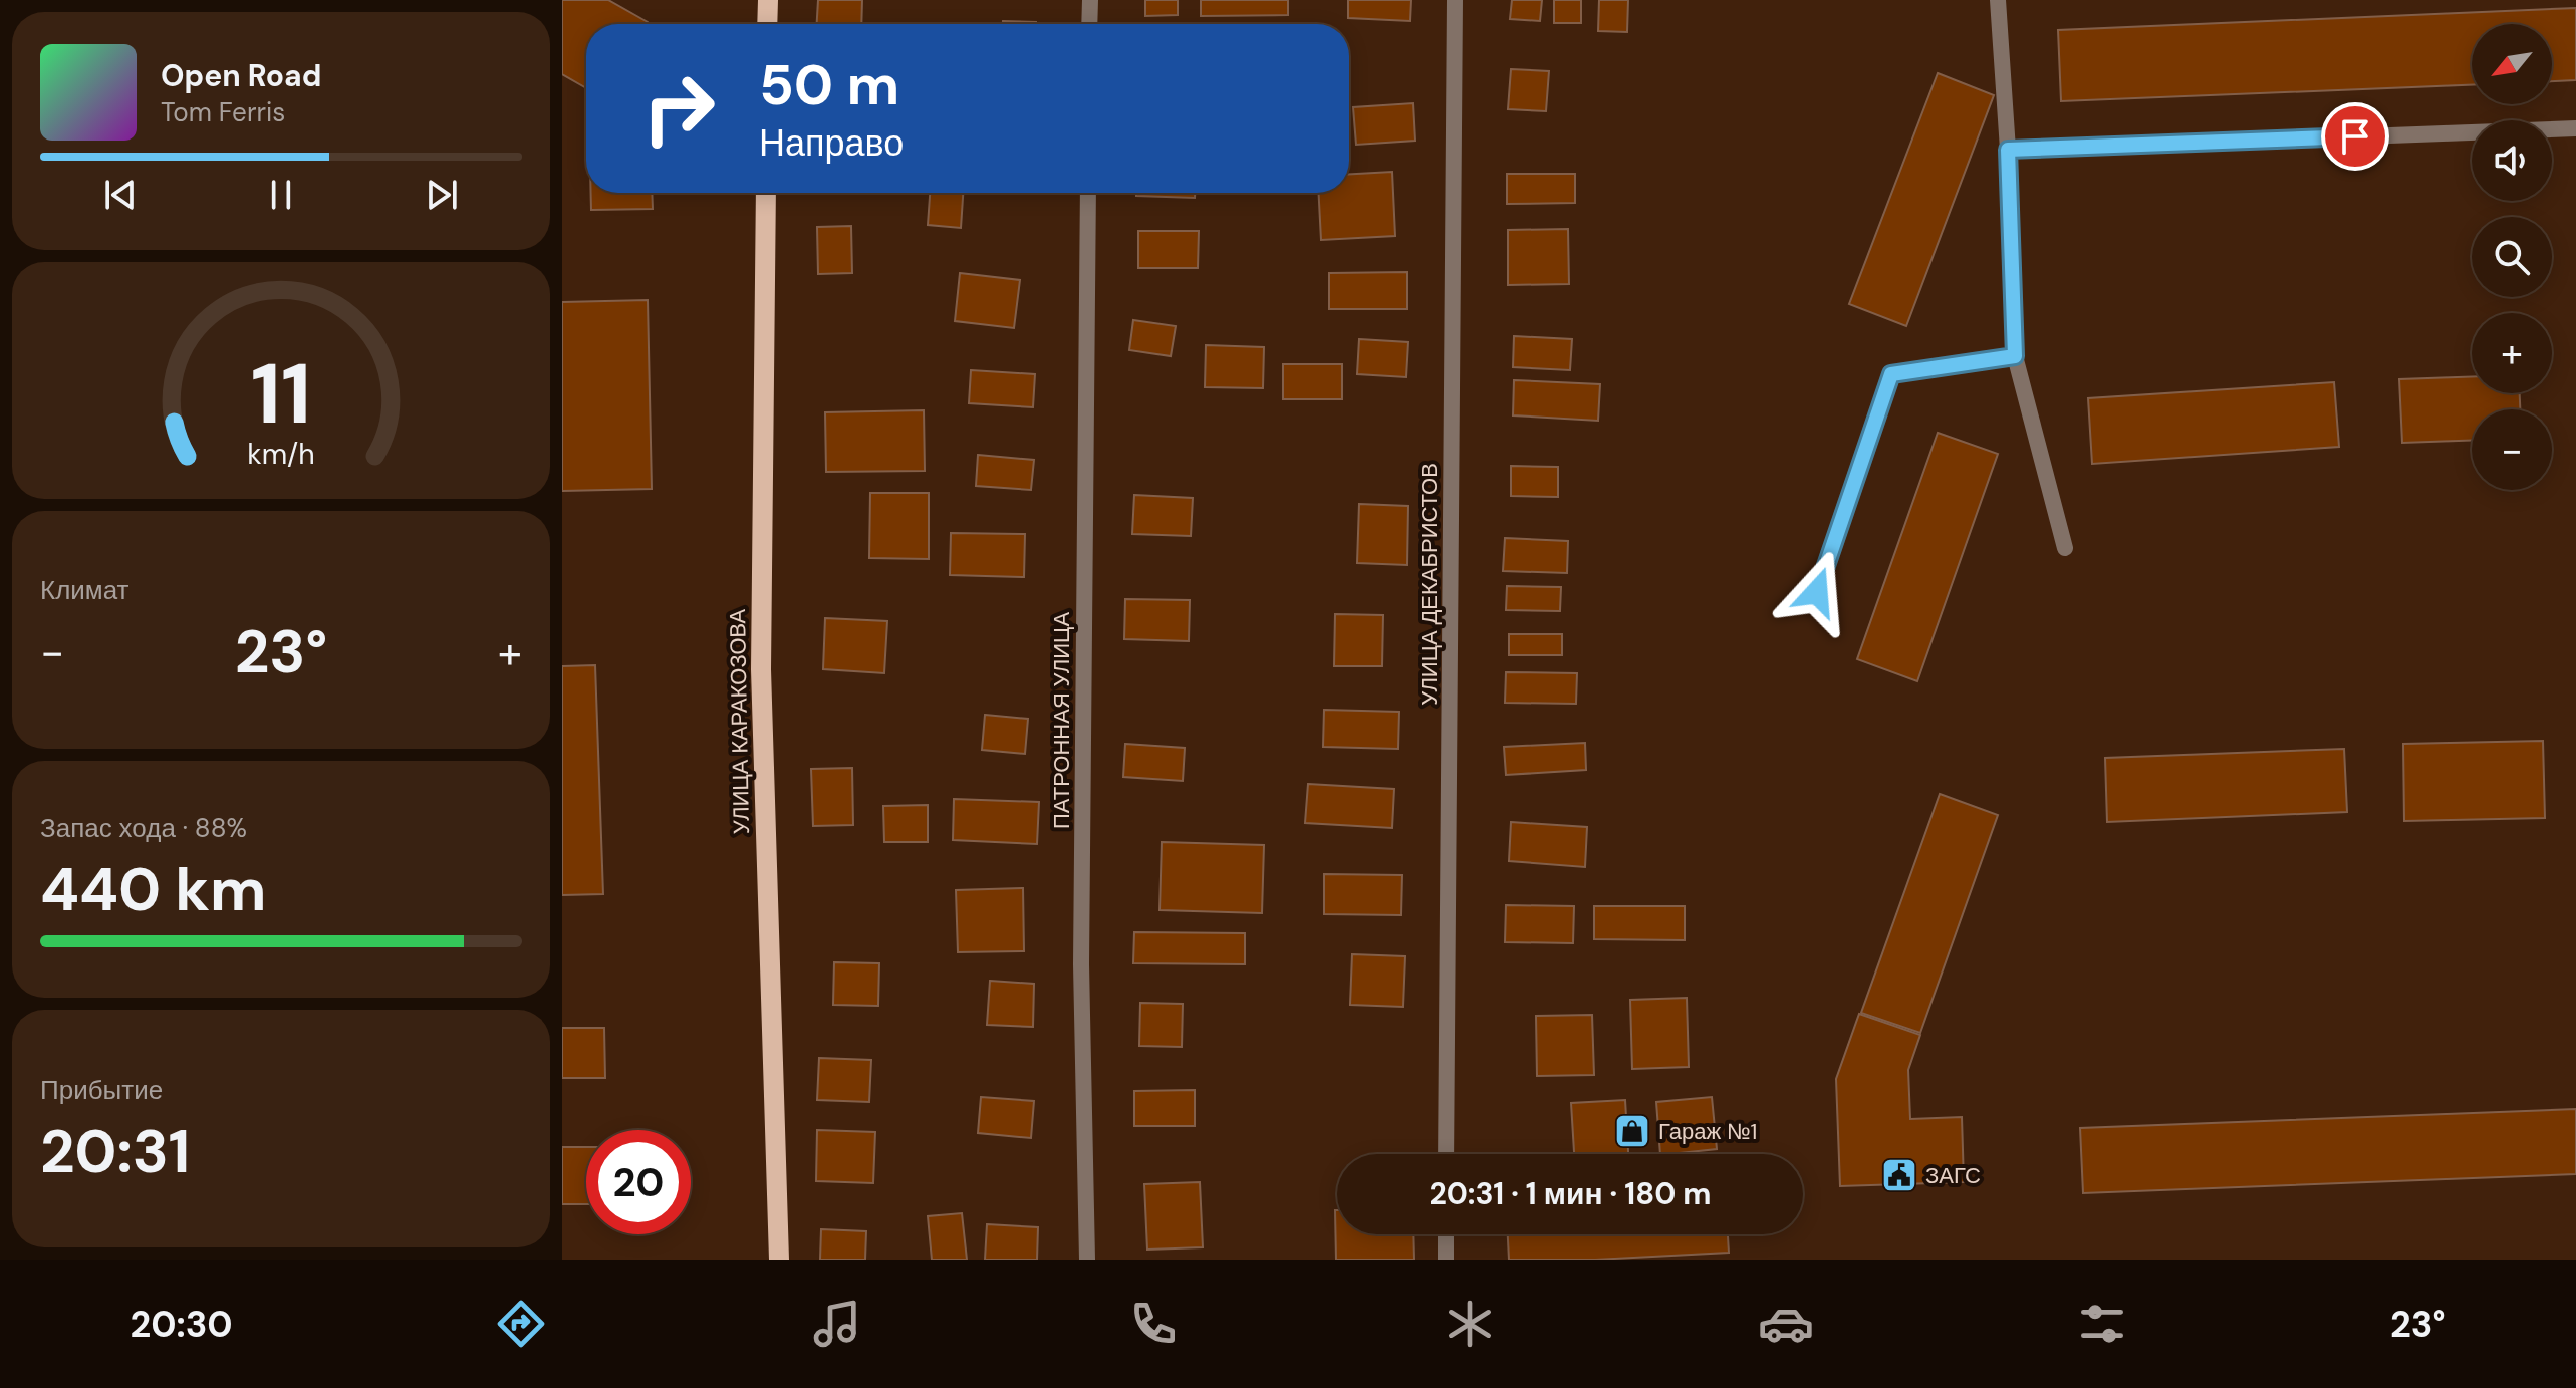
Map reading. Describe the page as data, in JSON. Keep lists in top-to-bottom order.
{
  "streets": {
    "main road": ["УЛИЦА КАРАКОЗОВА"],
    "street": ["УЛИЦА ДЕКАБРИСТОВ", "ПАТРОННАЯ УЛИЦА"]
  },
  "places": {
    "shop": ["Гараж №1"],
    "public building": ["ЗАГС"]
  },
  "north": "bottom left",
  "page": {
    "map_buttons": ["+", "−"],
    "turn": ["50 m", "Направо"],
    "song": ["Open Road", "Tom Ferris"],
    "tile": [
      "Климат",
      ["Запас хода · 88%", "440 km"],
      ["Прибытие", "20:31"]
    ],
    "heat": ["−", "23°", "+"],
    "limit": "20",
    "trip": "20:31 · 1 мин · 180 m",
    "tabs": ["20:30", "23°"],
    "gauge": ["11", "km/h"]
  }
}
